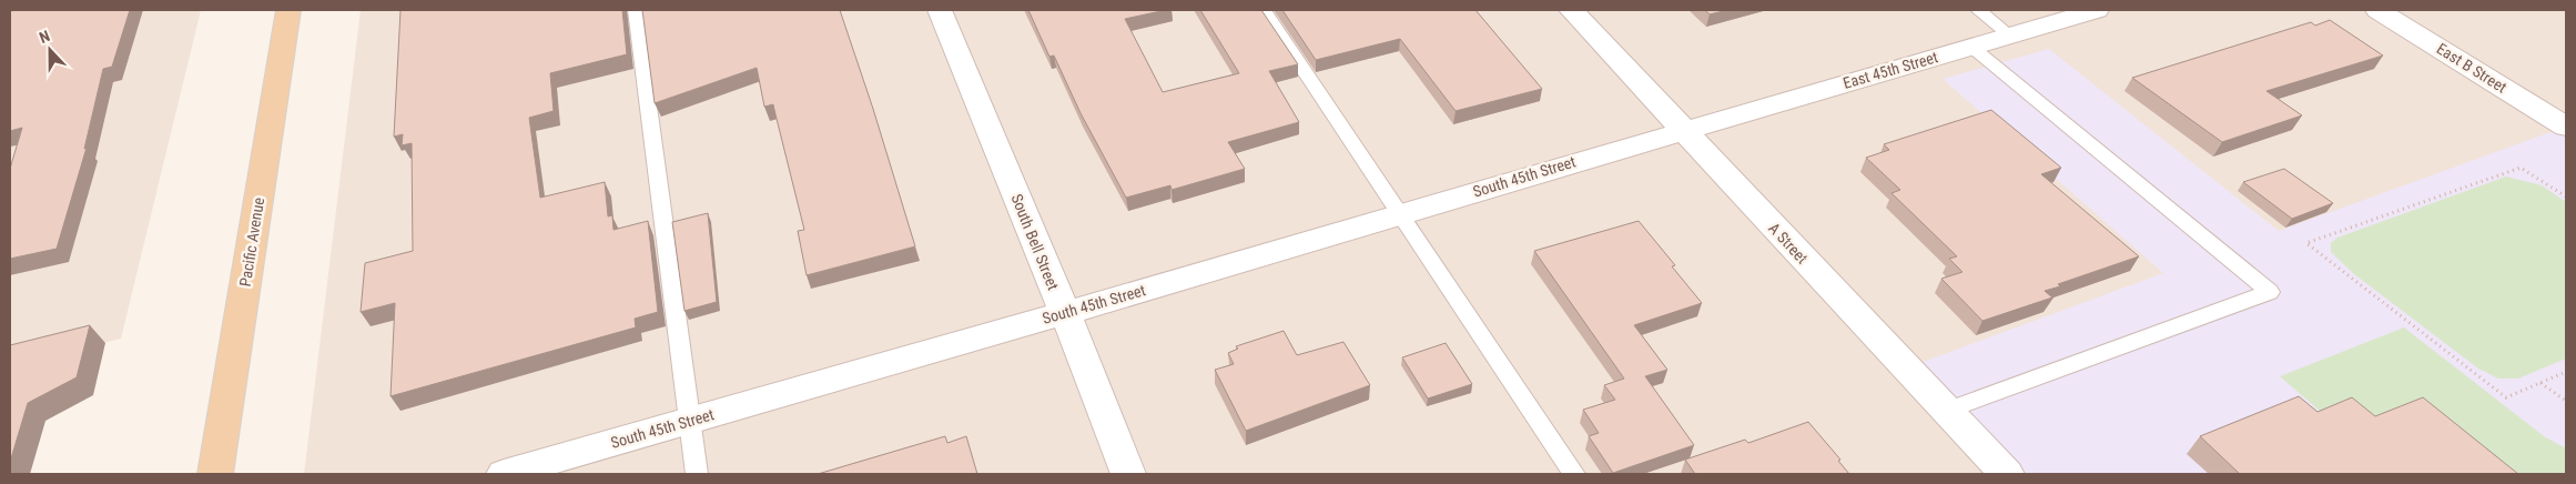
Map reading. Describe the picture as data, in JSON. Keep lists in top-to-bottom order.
{
  "streets": {
    "main road": ["Pacific Avenue"],
    "street": [
      "East B Street",
      "East 45th Street",
      "South 45th Street",
      "South Bell Street",
      "A Street"
    ]
  },
  "crossings": [
    ["East 45th Street", "South 45th Street"],
    ["East 45th Street", "A Street"],
    ["South 45th Street", "South Bell Street"],
    ["South 45th Street", "A Street"]
  ],
  "north": "top"
}
